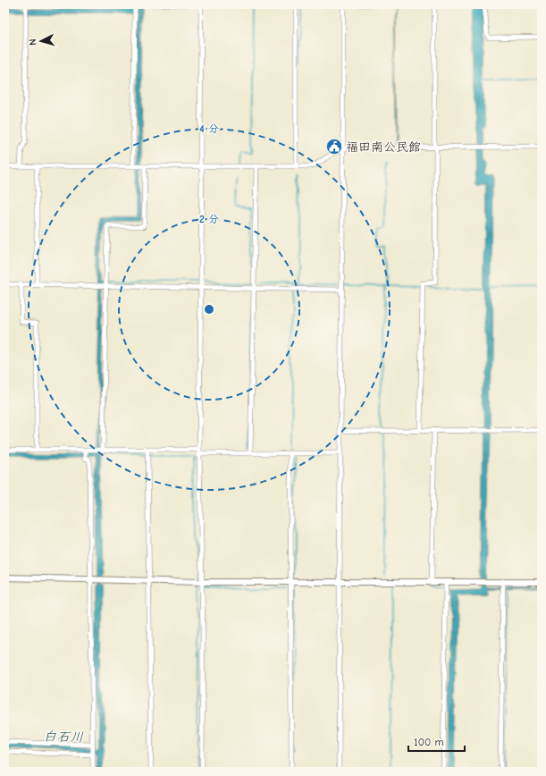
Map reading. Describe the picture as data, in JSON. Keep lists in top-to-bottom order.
{
  "water": ["白石川"],
  "places": {
    "public building": ["福田南公民館"]
  },
  "scale_bar": "100 m",
  "north": "left",
  "rings": ["4 分", "2 分"]
}
